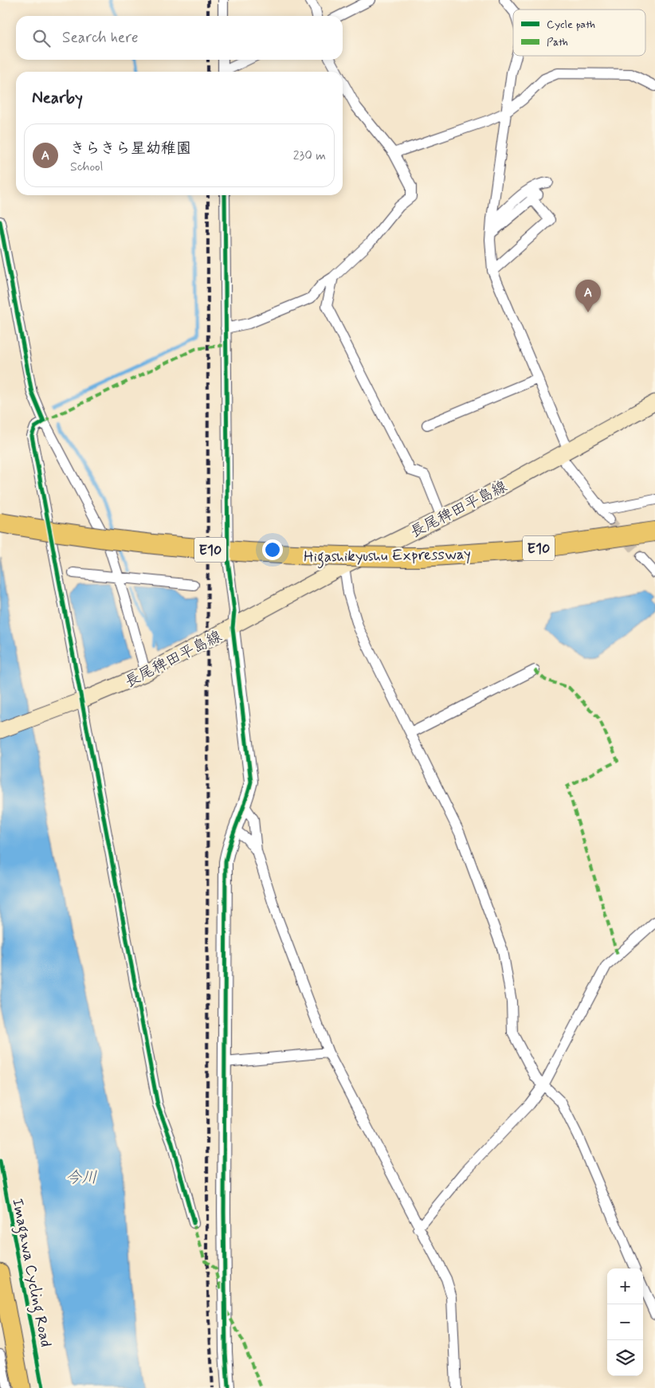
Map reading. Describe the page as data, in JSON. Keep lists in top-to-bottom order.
{
  "streets": {
    "highway": ["E10", "Higashikyushu Expressway"],
    "main road": ["長尾稗田平島線"],
    "cycle path": ["Imagawa Cycling Road"]
  },
  "water": ["今川"],
  "legend": ["Cycle path", "Path"],
  "page": {
    "search": "Search here",
    "heading": "Nearby",
    "list": [
      {
        "mark": "A",
        "name": "きらきら星幼稚園",
        "note": "School",
        "value": "230 m"
      }
    ],
    "pins": "A",
    "map_buttons": ["+", "−"]
  }
}
